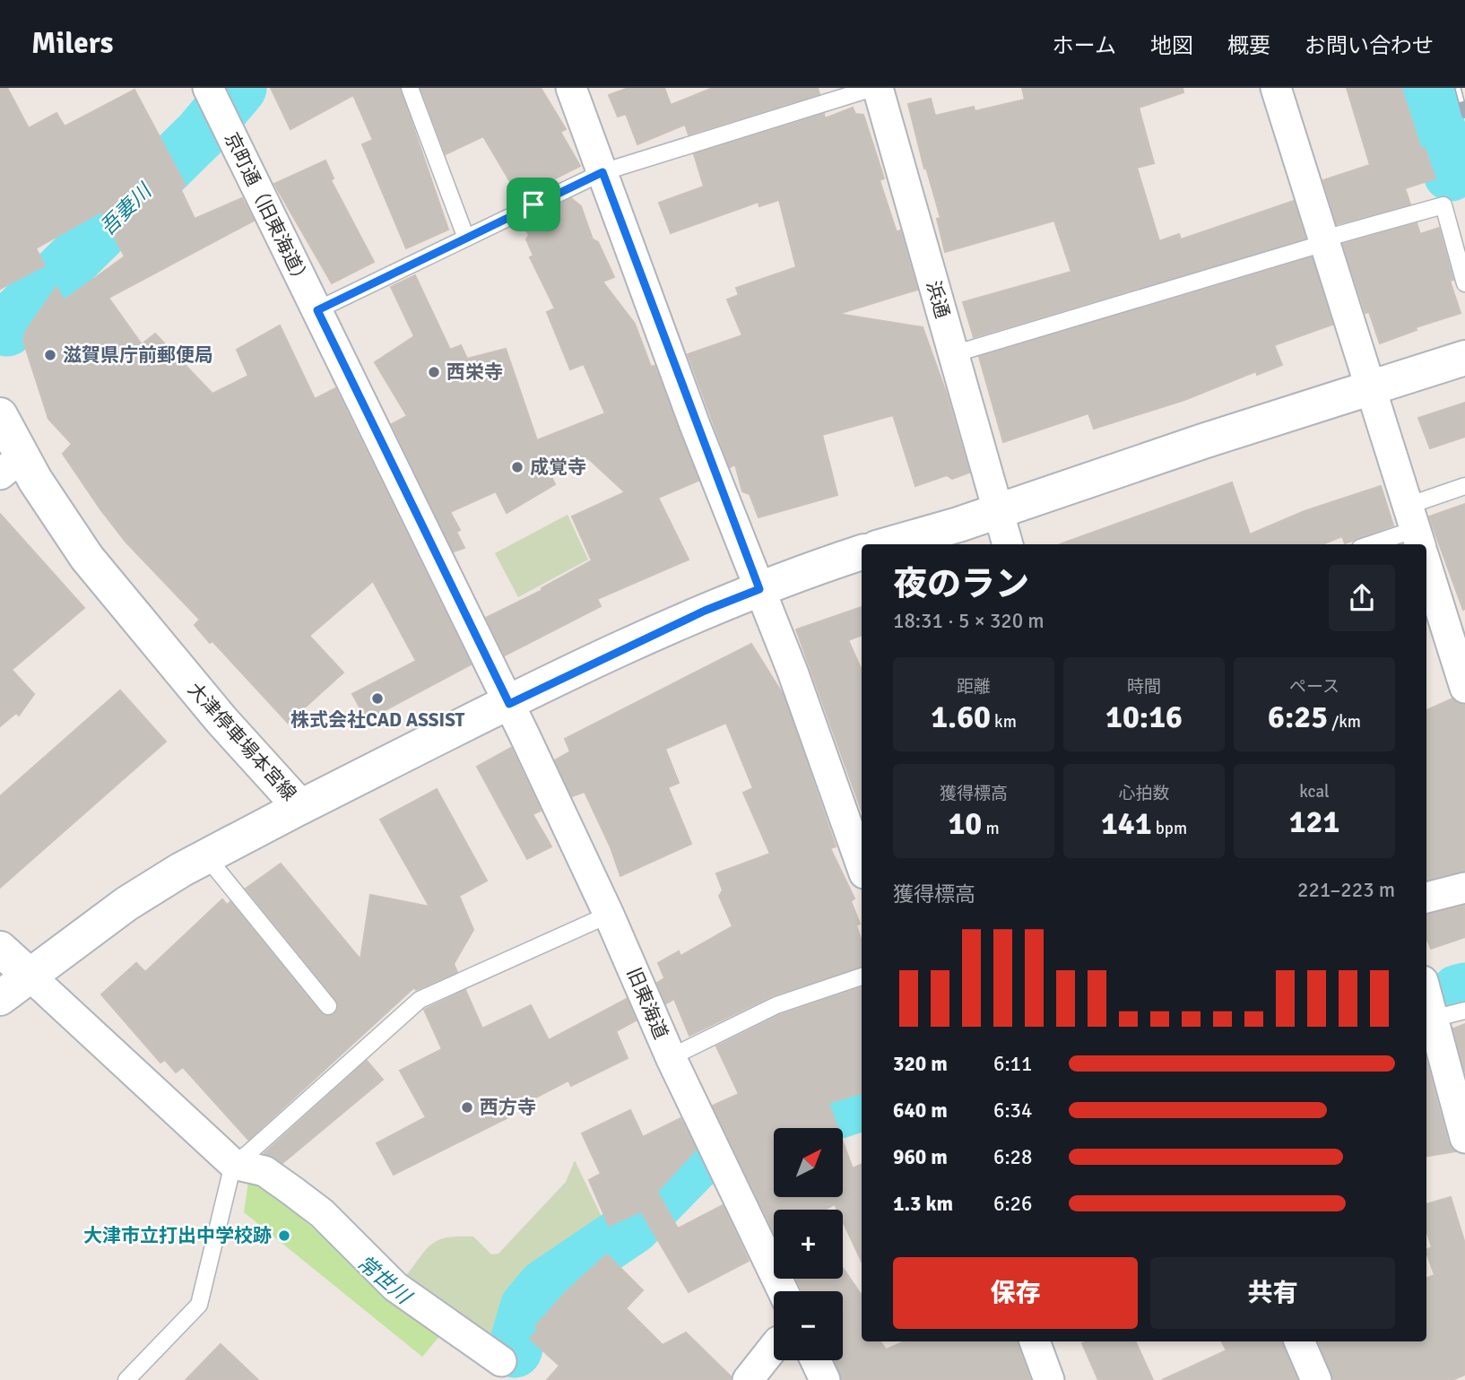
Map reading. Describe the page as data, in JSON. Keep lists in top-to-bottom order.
{
  "streets": {
    "street": [
      "京町通（旧東海道）",
      "浜通",
      "大津停車場本宮線",
      "旧東海道"
    ]
  },
  "crossings": [
    ["京町通（旧東海道）", "旧東海道"]
  ],
  "water": ["吾妻川", "常世川"],
  "places": [
    "滋賀県庁前郵便局",
    "西栄寺",
    "成覚寺",
    "株式会社CAD ASSIST",
    "西方寺",
    "大津市立打出中学校跡"
  ],
  "north": "top right",
  "page": {
    "header": "Milers",
    "nav": [
      "ホーム",
      "地図",
      "概要",
      "お問い合わせ"
    ],
    "heading": ["夜のラン", "18:31 · 5 × 320 m"],
    "stats": [
      ["距離", "1.60 km"],
      ["時間", "10:16"],
      ["ペース", "6:25 /km"],
      ["獲得標高", "10 m"],
      ["心拍数", "141 bpm"],
      ["kcal", "121"]
    ],
    "chart": ["獲得標高", "221–223 m"],
    "list": [
      {
        "name": "320 m",
        "note": "6:11"
      },
      {
        "name": "640 m",
        "note": "6:34"
      },
      {
        "name": "960 m",
        "note": "6:28"
      },
      {
        "name": "1.3 km",
        "note": "6:26"
      }
    ],
    "map_buttons": ["+", "−"],
    "buttons": ["保存", "共有"]
  }
}
